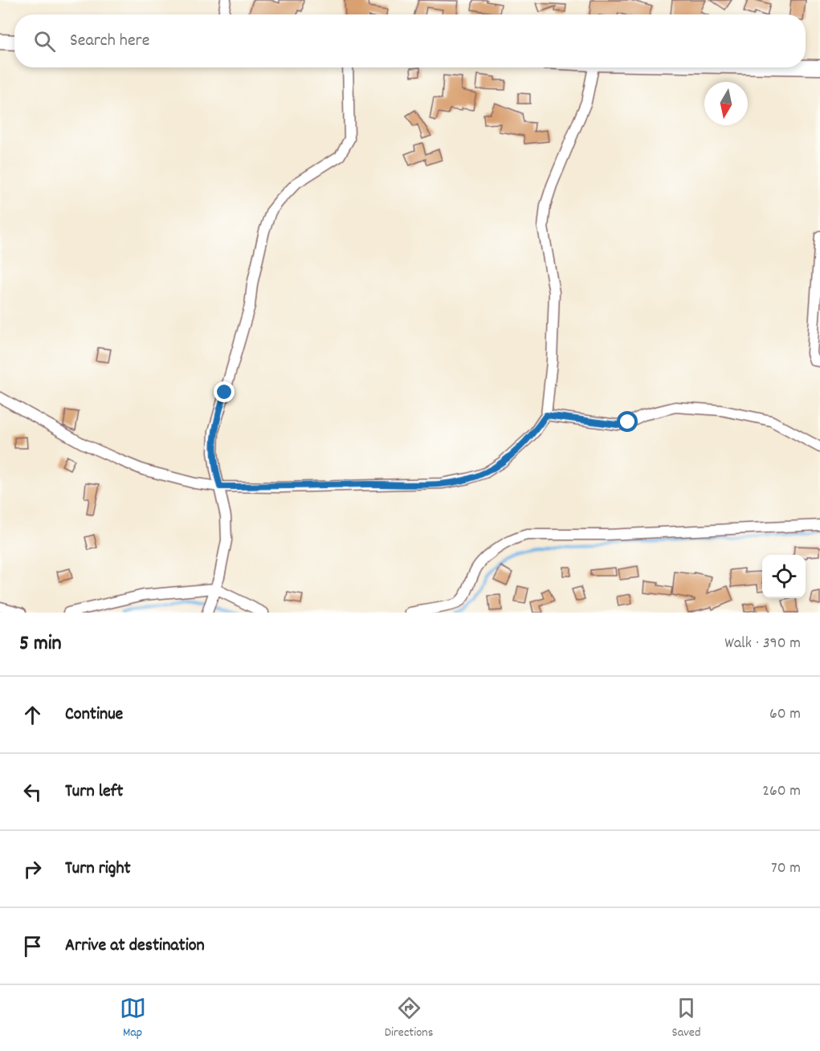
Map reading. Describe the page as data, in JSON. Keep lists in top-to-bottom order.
{
  "north": "bottom",
  "page": {
    "search": "Search here",
    "heading": ["5 min", "Walk · 390 m"],
    "list": [
      ["Continue", "60 m"],
      ["Turn left", "260 m"],
      ["Turn right", "70 m"],
      "Arrive at destination"
    ],
    "nav": ["Map", "Directions", "Saved"]
  }
}
